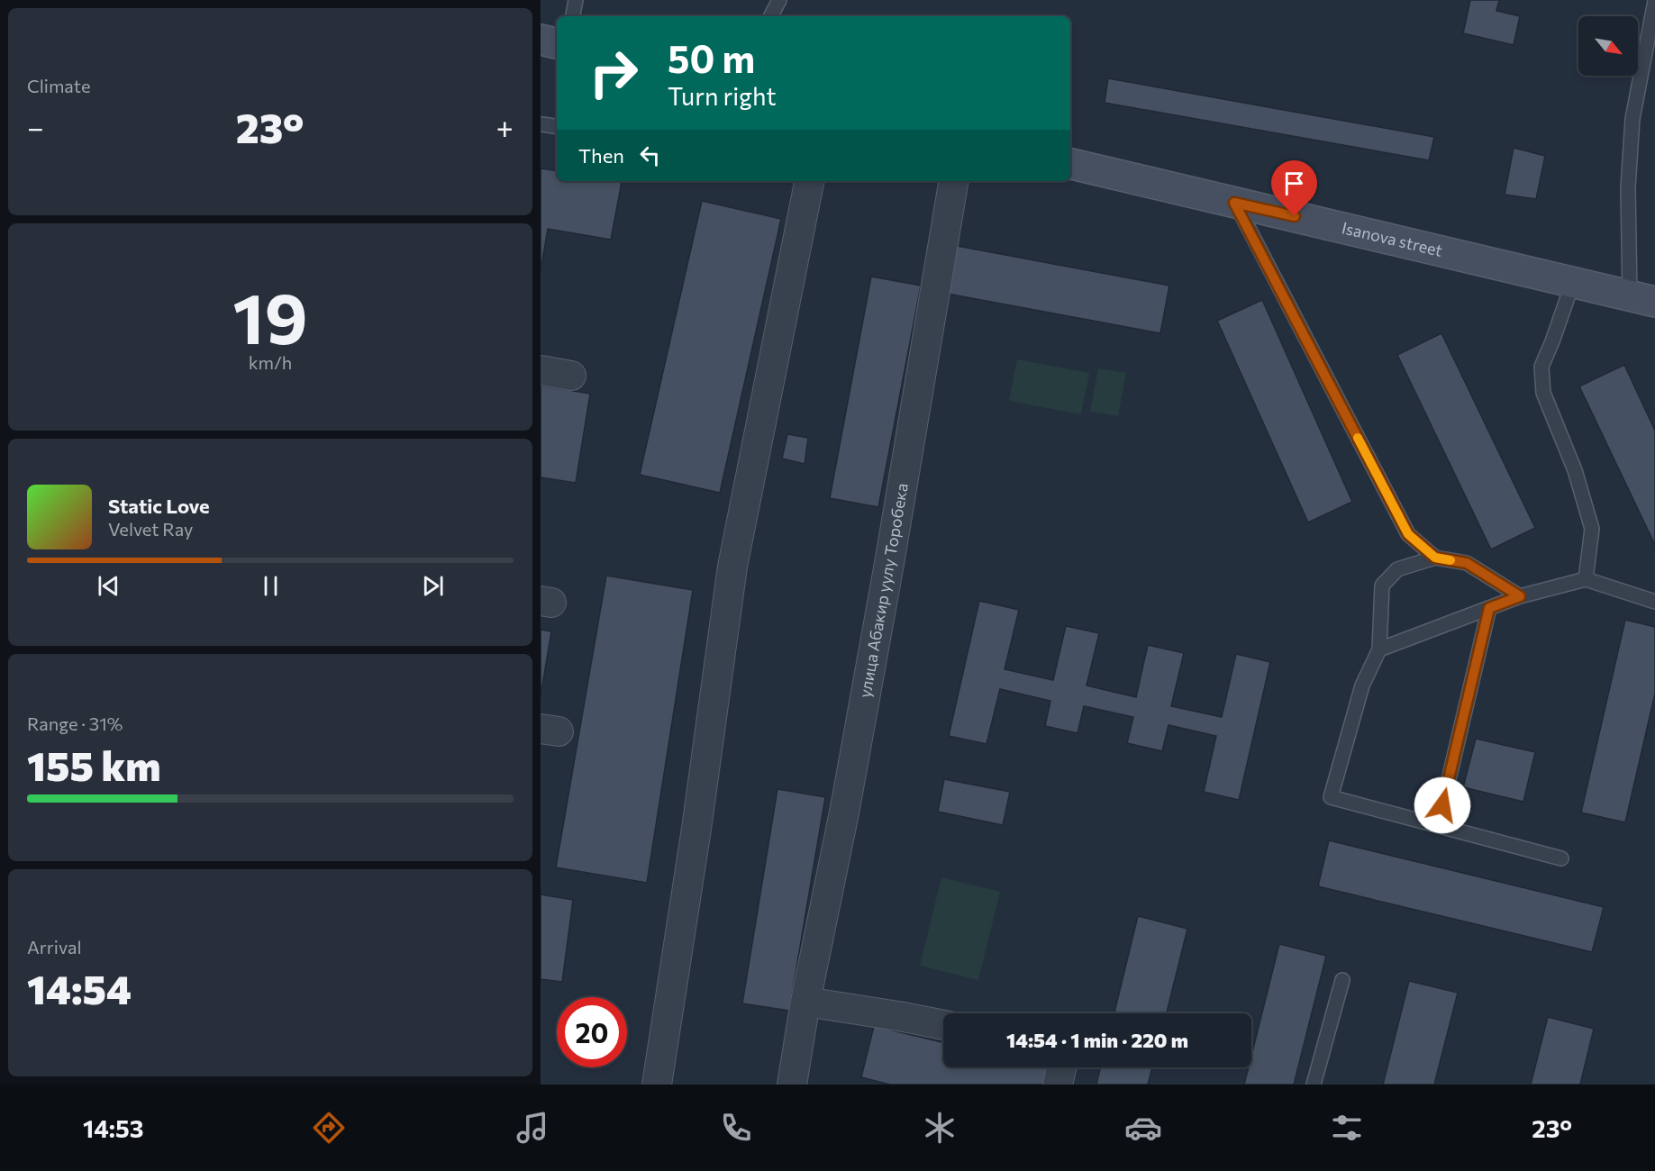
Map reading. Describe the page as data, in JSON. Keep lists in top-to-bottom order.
{
  "streets": {
    "main road": ["Isanova street"],
    "street": ["улица Абакир уулу Торобека"]
  },
  "north": "bottom right",
  "page": {
    "tile": [
      "Climate",
      ["19", "km/h"],
      ["Range · 31%", "155 km"],
      ["Arrival", "14:54"]
    ],
    "turn": ["50 m", "Turn right"],
    "heat": ["−", "23°", "+"],
    "then": "Then",
    "song": ["Static Love", "Velvet Ray"],
    "limit": "20",
    "trip": "14:54 · 1 min · 220 m",
    "tabs": ["14:53", "23°"]
  }
}
